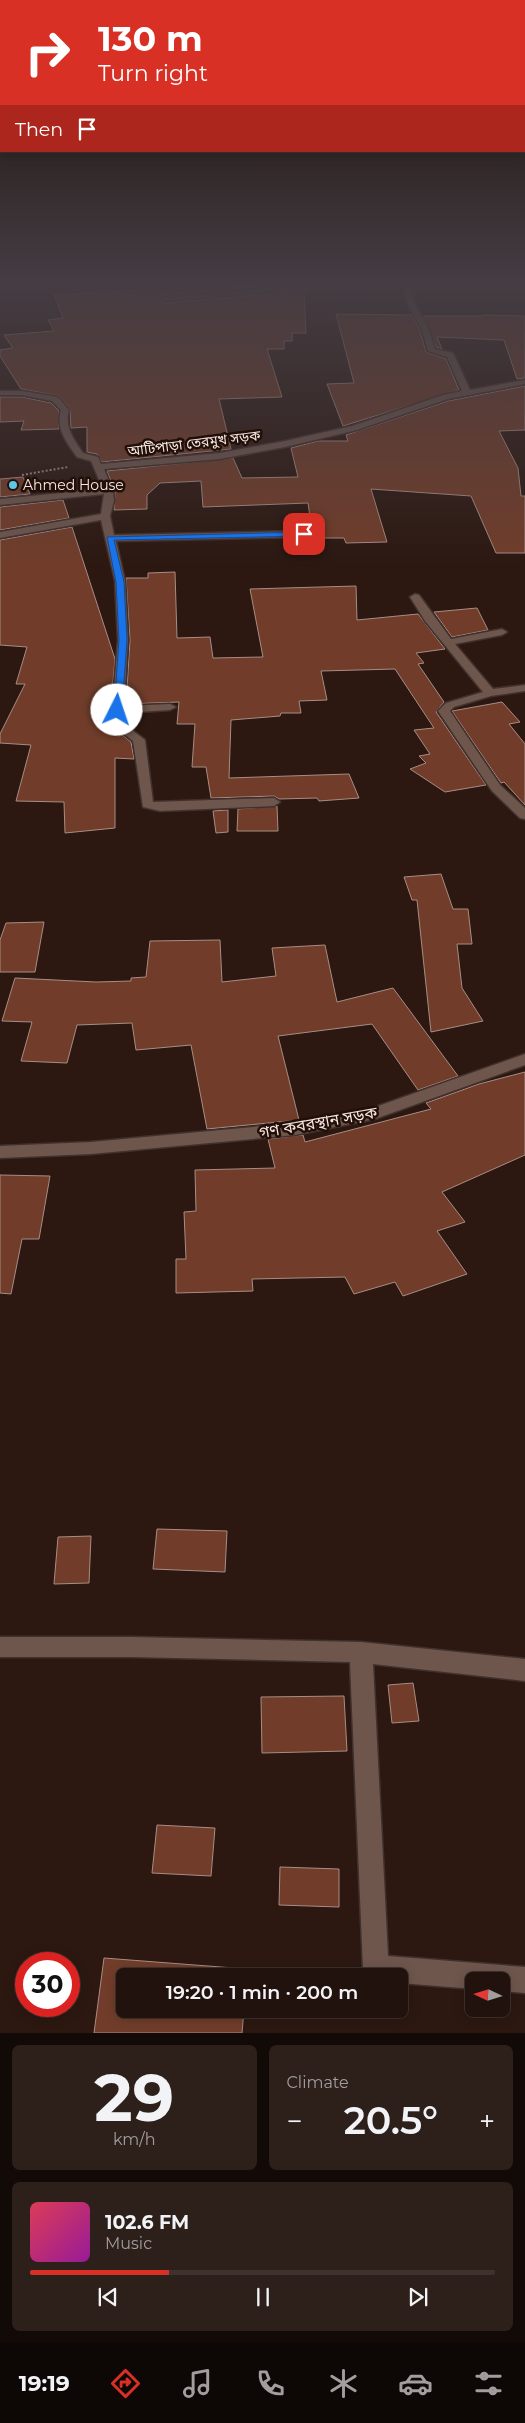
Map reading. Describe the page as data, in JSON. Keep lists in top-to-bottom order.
{
  "streets": {
    "street": ["আটিপাড়া তেরমুখ সড়ক", "গণ কবরস্থান সড়ক"]
  },
  "places": ["Ahmed House"],
  "north": "left",
  "page": {
    "turn": ["130 m", "Turn right"],
    "then": "Then",
    "limit": "30",
    "trip": "19:20 · 1 min · 200 m",
    "tile": [
      ["29", "km/h"],
      "Climate"
    ],
    "heat": ["−", "20.5°", "+"],
    "song": ["102.6 FM", "Music"],
    "tabs": "19:19"
  }
}
